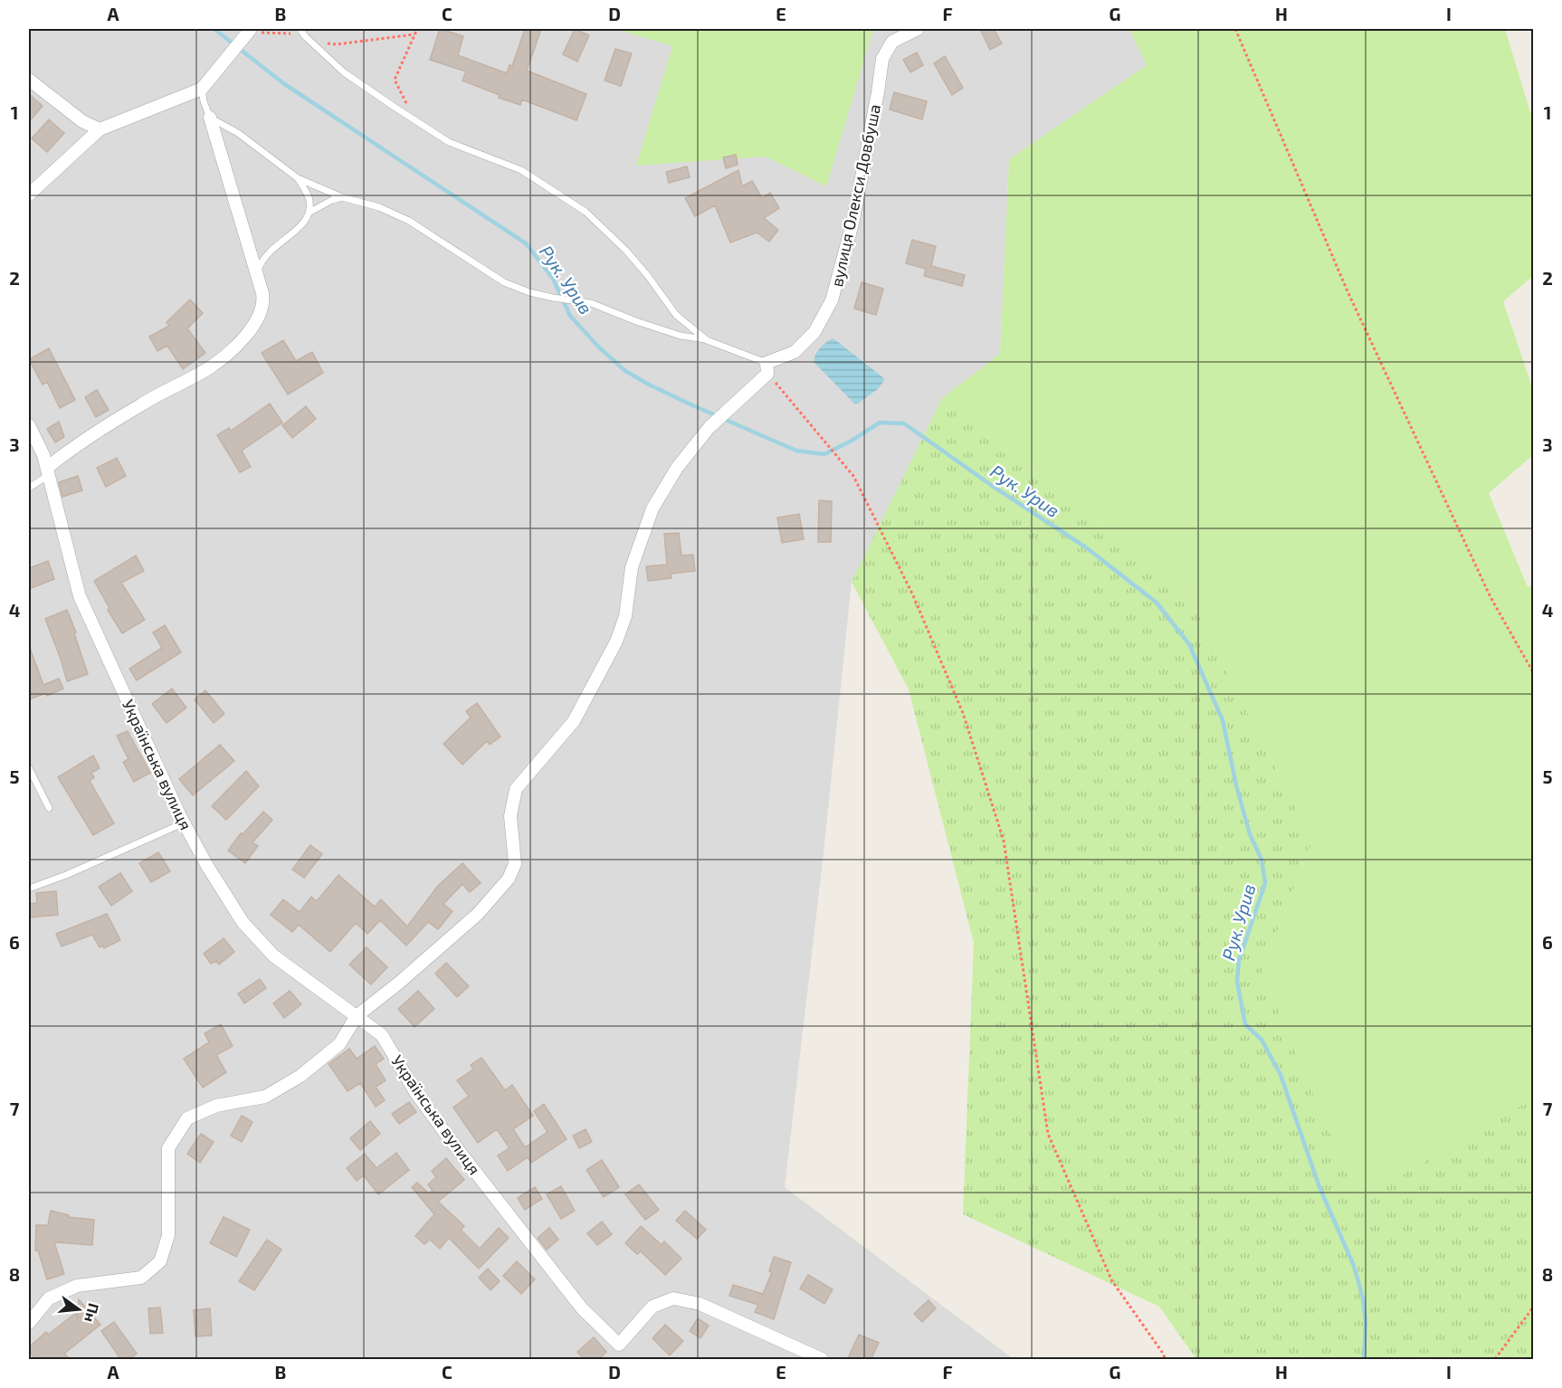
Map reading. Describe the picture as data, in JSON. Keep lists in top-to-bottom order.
{
  "streets": {
    "street": ["вулиця Олекси Довбуша", "Українська вулиця"]
  },
  "crossings": [
    ["вулиця Олекси Довбуша", "Українська вулиця"]
  ],
  "water": ["Рук. Урив"],
  "north": "right",
  "grid": {
    "columns": [
      "A",
      "B",
      "C",
      "D",
      "E",
      "F",
      "G",
      "H",
      "I"
    ],
    "rows": [
      "1",
      "2",
      "3",
      "4",
      "5",
      "6",
      "7",
      "8"
    ]
  }
}
